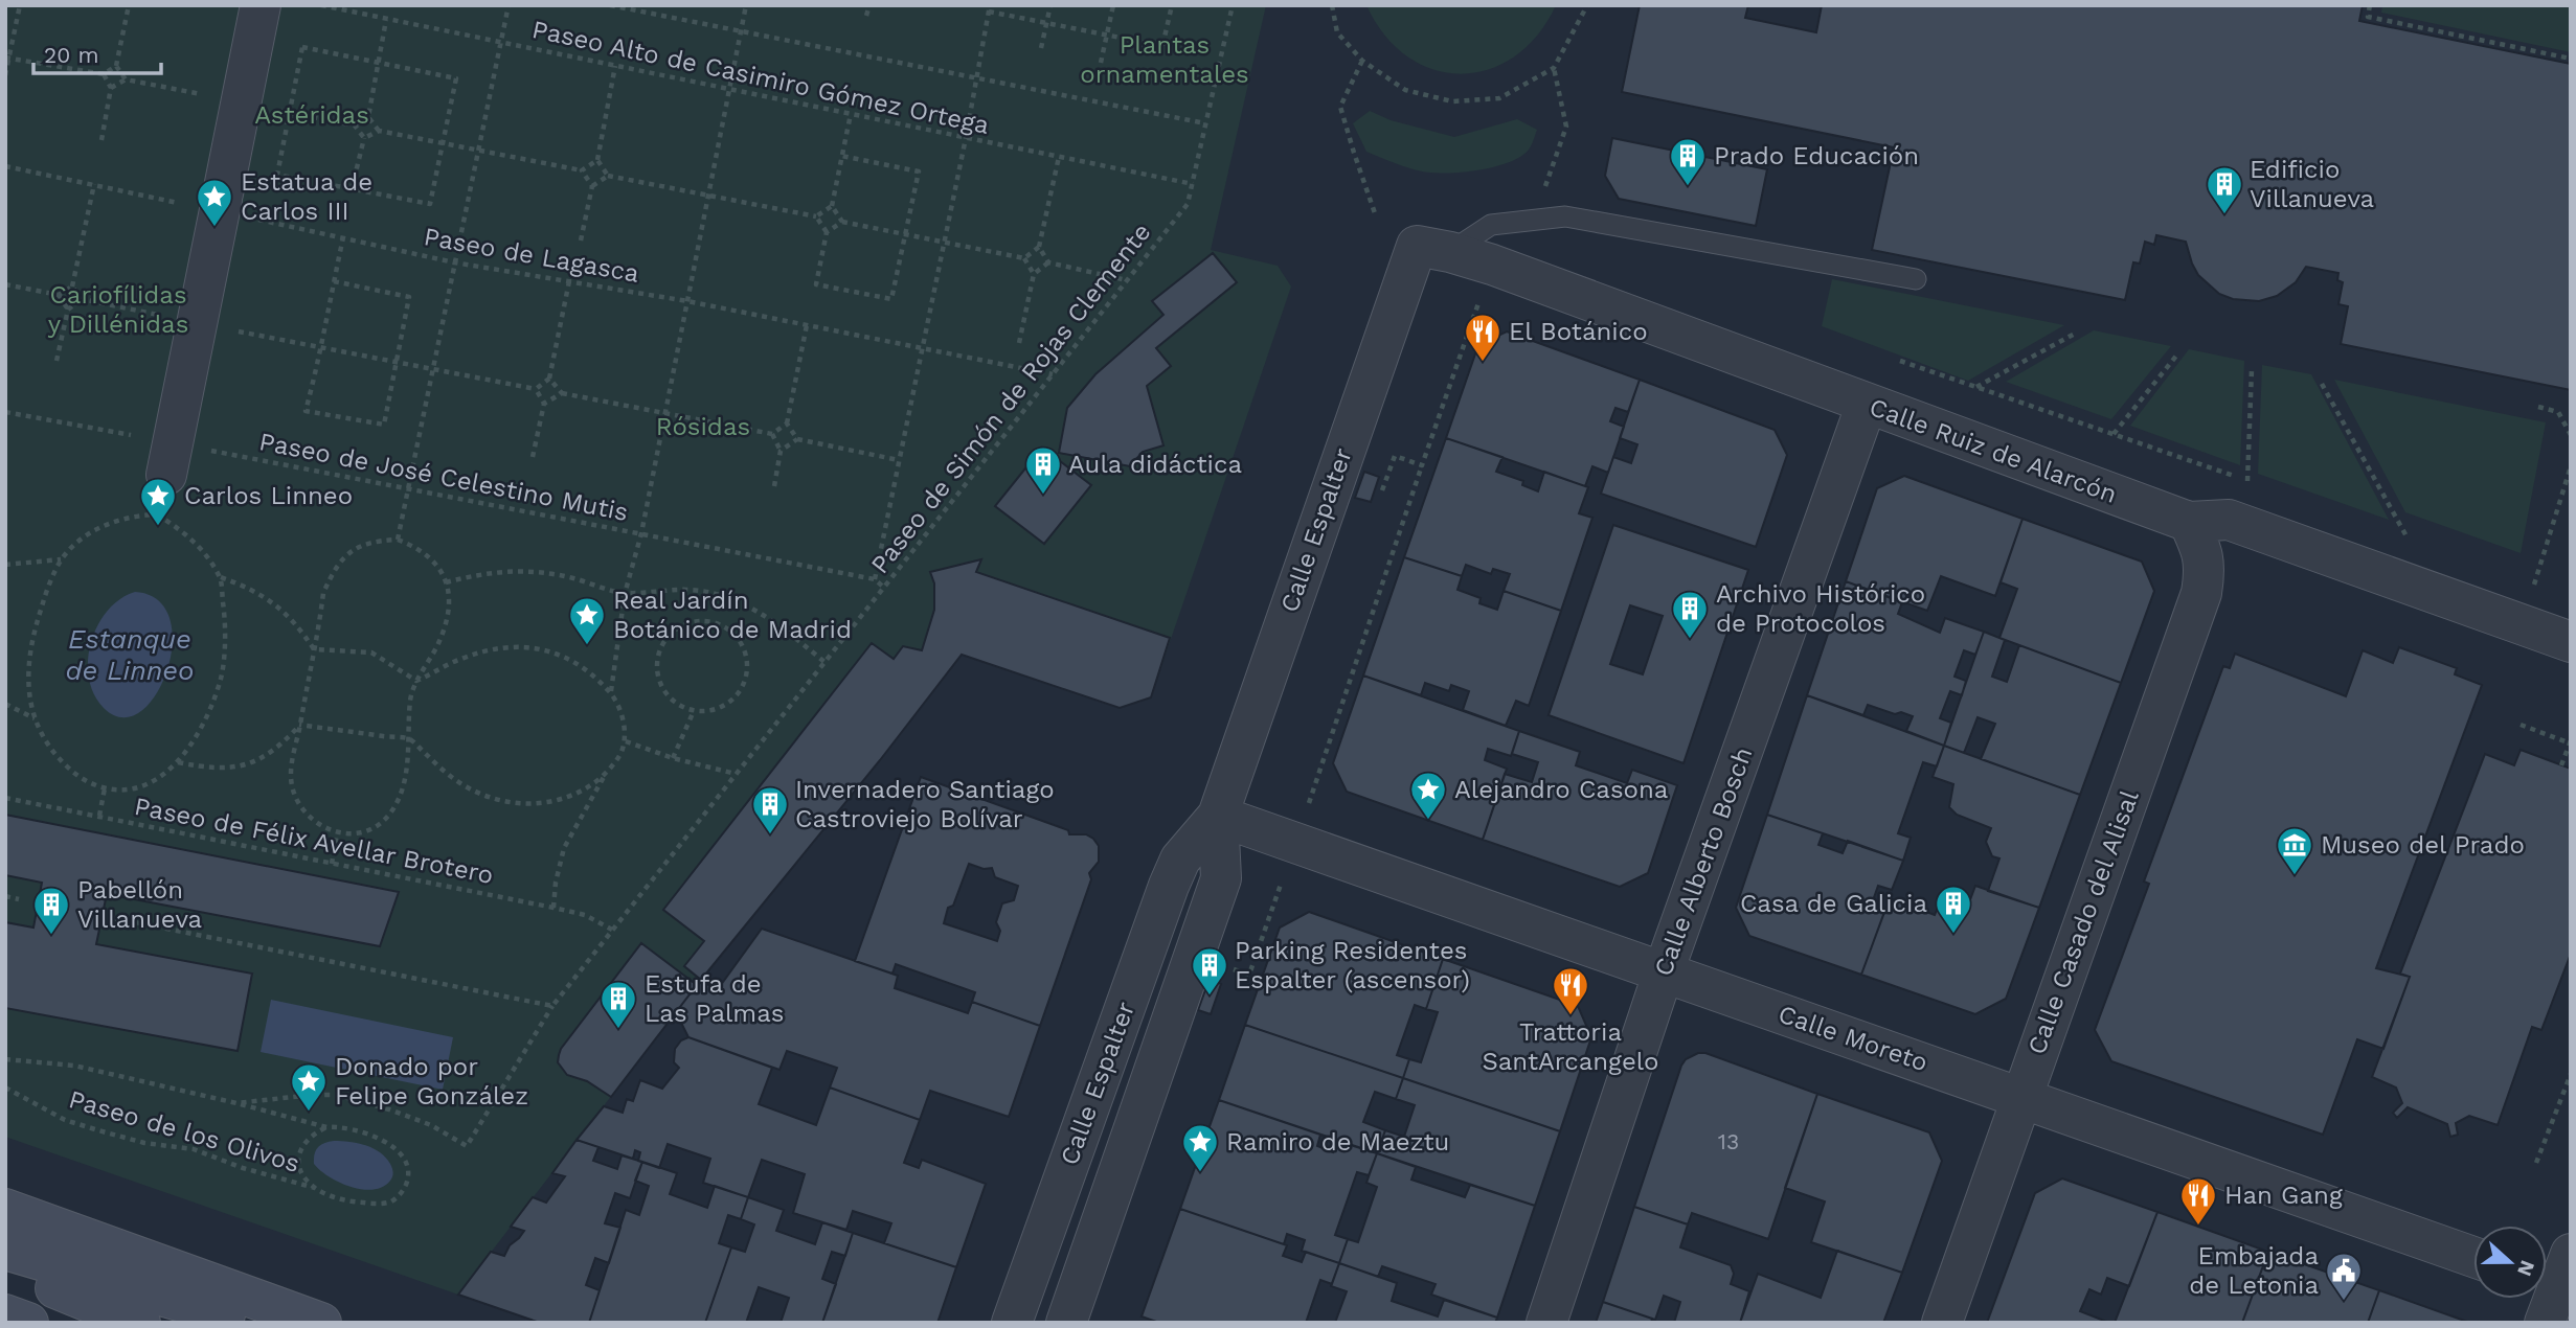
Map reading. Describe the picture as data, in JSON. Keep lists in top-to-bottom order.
{
  "streets": {
    "street": [
      "Calle Ruiz de Alarcón",
      "Calle Espalter",
      "Calle Alberto Bosch",
      "Calle Casado del Alisal",
      "Calle Moreto"
    ],
    "path": [
      "Paseo Alto de Casimiro Gómez Ortega",
      "Paseo de Lagasca",
      "Paseo de Simón de Rojas Clemente",
      "Paseo de José Celestino Mutis",
      "Paseo de Félix Avellar Brotero",
      "Paseo de los Olivos"
    ]
  },
  "crossings": [
    ["Paseo Alto de Casimiro Gómez Ortega", "Paseo de Simón de Rojas Clemente"],
    ["Paseo de Lagasca", "Paseo de Simón de Rojas Clemente"],
    ["Paseo de Simón de Rojas Clemente", "Paseo de Félix Avellar Brotero"],
    ["Paseo de Simón de Rojas Clemente", "Paseo de los Olivos"],
    ["Calle Ruiz de Alarcón", "Calle Espalter"],
    ["Calle Ruiz de Alarcón", "Calle Alberto Bosch"],
    ["Calle Ruiz de Alarcón", "Calle Casado del Alisal"],
    ["Calle Espalter", "Calle Moreto"],
    ["Calle Alberto Bosch", "Calle Moreto"],
    ["Calle Casado del Alisal", "Calle Moreto"]
  ],
  "water": ["Estanque de Linneo"],
  "parks": [
    "Plantas ornamentales",
    "Astéridas",
    "Cariofílidas y Dillénidas",
    "Rósidas"
  ],
  "places": {
    "building": [
      "Prado Educación",
      "Edificio Villanueva",
      "Aula didáctica",
      "Archivo Histórico de Protocolos",
      "Invernadero Santiago Castroviejo Bolívar",
      "Casa de Galicia",
      "Pabellón Villanueva",
      "Parking Residentes Espalter (ascensor)",
      "Estufa de Las Palmas"
    ],
    "place": [
      "Estatua de Carlos III",
      "Carlos Linneo",
      "Real Jardín Botánico de Madrid",
      "Alejandro Casona",
      "Donado por Felipe González",
      "Ramiro de Maeztu"
    ],
    "restaurant": ["El Botánico", "Trattoria SantArcangelo", "Han Gang"],
    "museum": ["Museo del Prado"],
    "public building": ["Embajada de Letonia"]
  },
  "house_numbers": ["13"],
  "scale_bar": "20 m",
  "north": "right"
}
